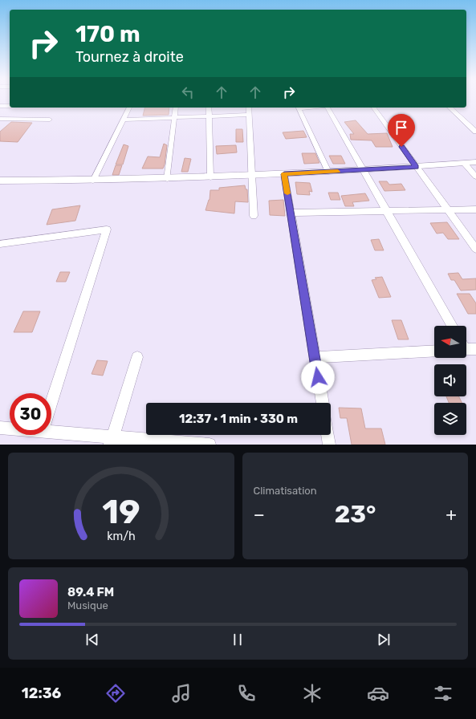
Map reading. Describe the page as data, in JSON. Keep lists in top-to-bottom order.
{
  "north": "left",
  "page": {
    "turn": ["170 m", "Tournez à droite"],
    "limit": "30",
    "trip": "12:37 · 1 min · 330 m",
    "tile": "Climatisation",
    "heat": ["−", "23°", "+"],
    "song": ["89.4 FM", "Musique"],
    "tabs": "12:36",
    "gauge": ["19", "km/h"]
  }
}
